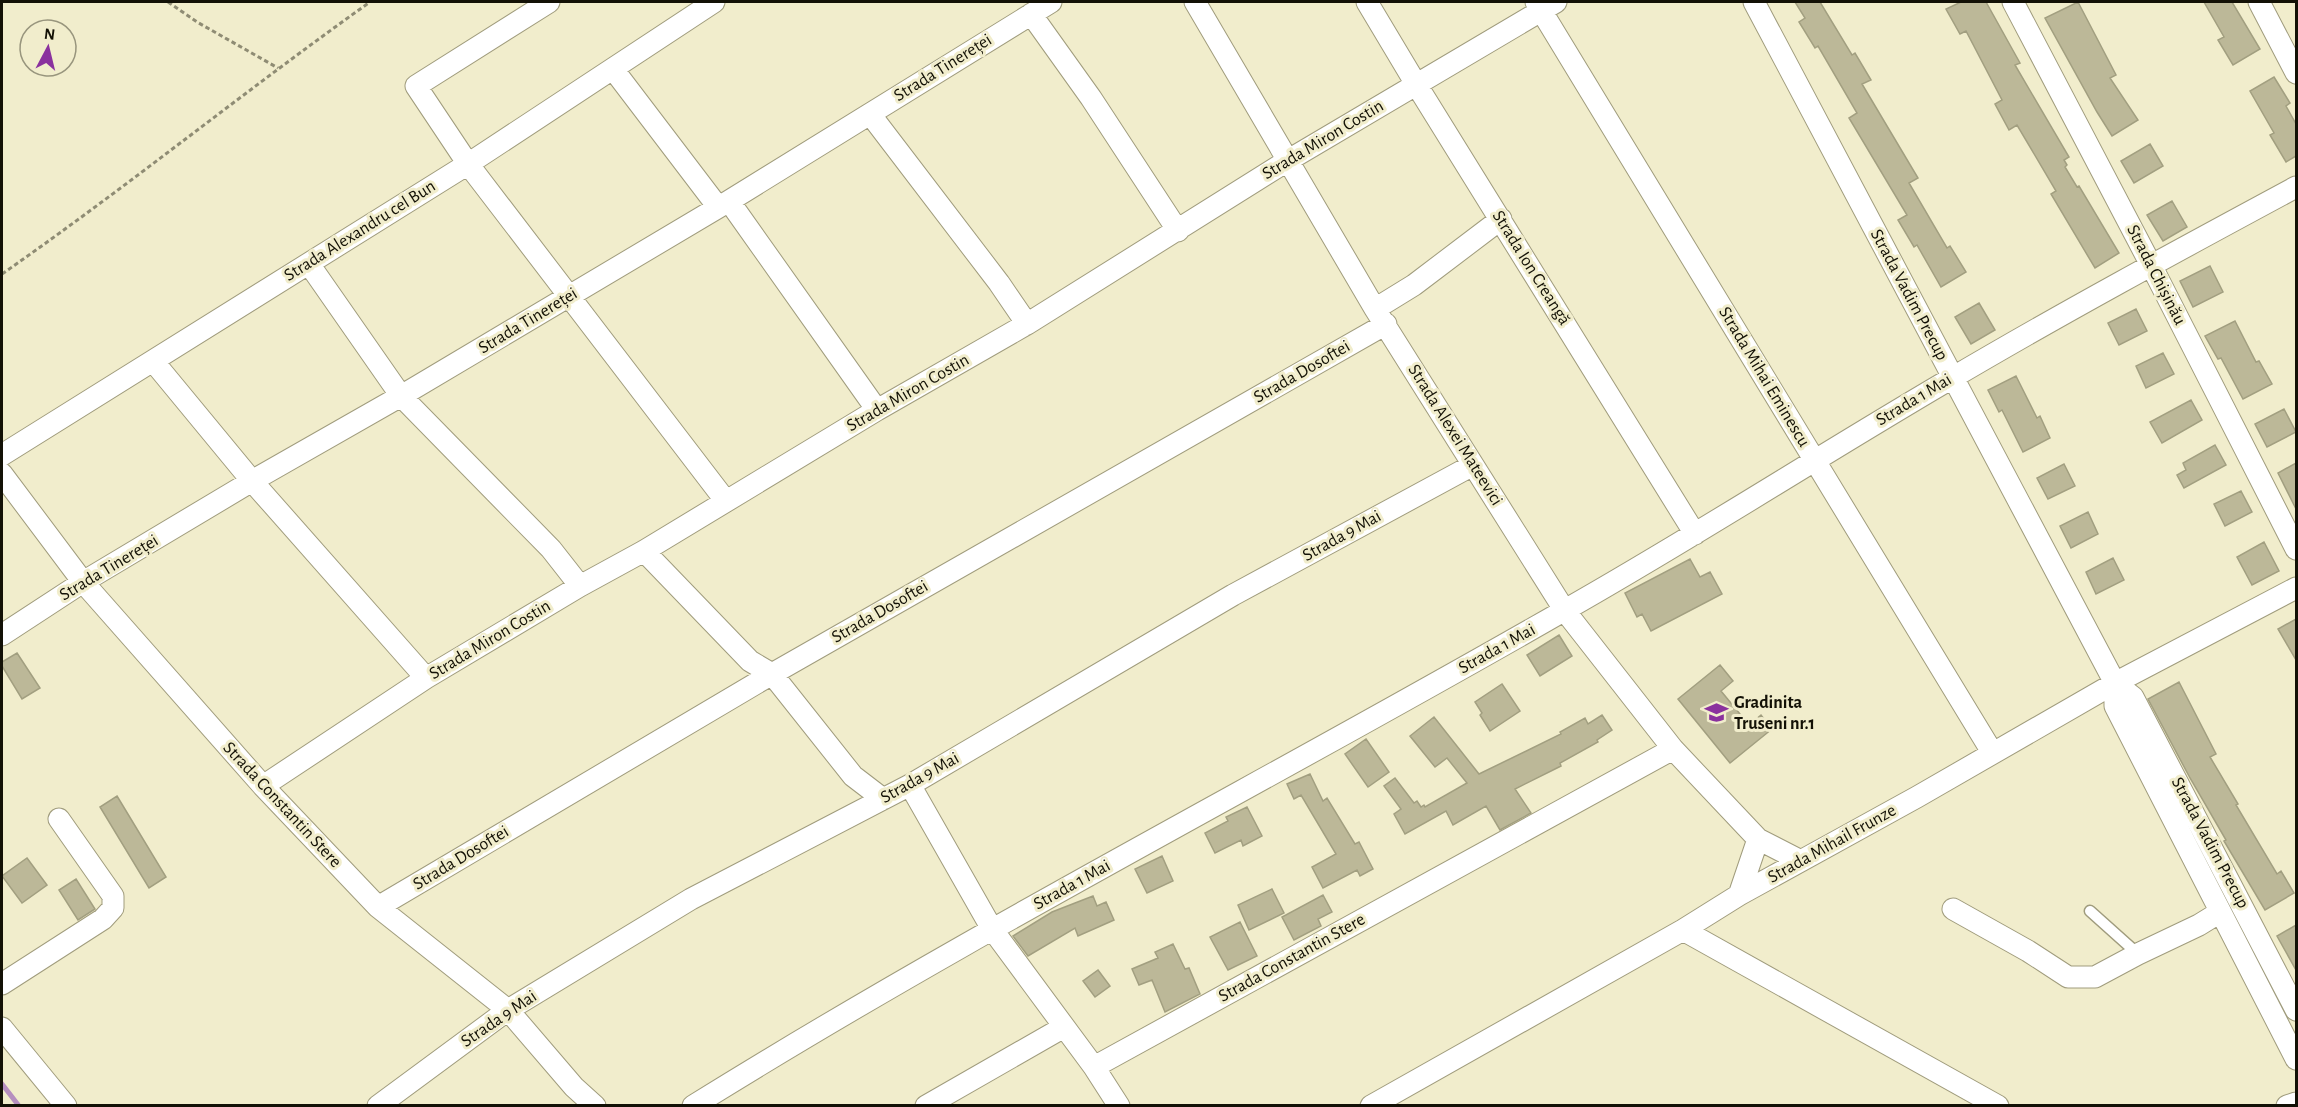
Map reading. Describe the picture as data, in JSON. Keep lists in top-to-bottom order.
{
  "streets": {
    "street": [
      "Strada Tinereței",
      "Strada Miron Costin",
      "Strada Alexandru cel Bun",
      "Strada Ion Creangă",
      "Strada Chișinău",
      "Strada Vadim Precup",
      "Strada Dosoftei",
      "Strada Mihai Eminescu",
      "Strada 1 Mai",
      "Strada Alexei Mateevici",
      "Strada 9 Mai",
      "Strada Constantin Stere",
      "Strada Mihail Frunze"
    ]
  },
  "crossings": [
    ["Strada Tinereței", "Strada Constantin Stere"],
    ["Strada Miron Costin", "Strada Ion Creangă"],
    ["Strada Miron Costin", "Strada Mihai Eminescu"],
    ["Strada Miron Costin", "Strada Alexei Mateevici"],
    ["Strada Miron Costin", "Strada Constantin Stere"],
    ["Strada Ion Creangă", "Strada Dosoftei"],
    ["Strada Ion Creangă", "Strada 1 Mai"],
    ["Strada Chișinău", "Strada 1 Mai"],
    ["Strada Vadim Precup", "Strada 1 Mai"],
    ["Strada Vadim Precup", "Strada Mihail Frunze"],
    ["Strada Dosoftei", "Strada Alexei Mateevici"],
    ["Strada Dosoftei", "Strada Constantin Stere"],
    ["Strada Mihai Eminescu", "Strada 1 Mai"],
    ["Strada Mihai Eminescu", "Strada Mihail Frunze"],
    ["Strada 1 Mai", "Strada Alexei Mateevici"],
    ["Strada Alexei Mateevici", "Strada 9 Mai"],
    ["Strada Alexei Mateevici", "Strada Constantin Stere"],
    ["Strada Alexei Mateevici", "Strada Mihail Frunze"],
    ["Strada 9 Mai", "Strada Constantin Stere"]
  ],
  "places": {
    "school or university": ["Gradinita Truseni nr.1"]
  },
  "north": "top"
}
